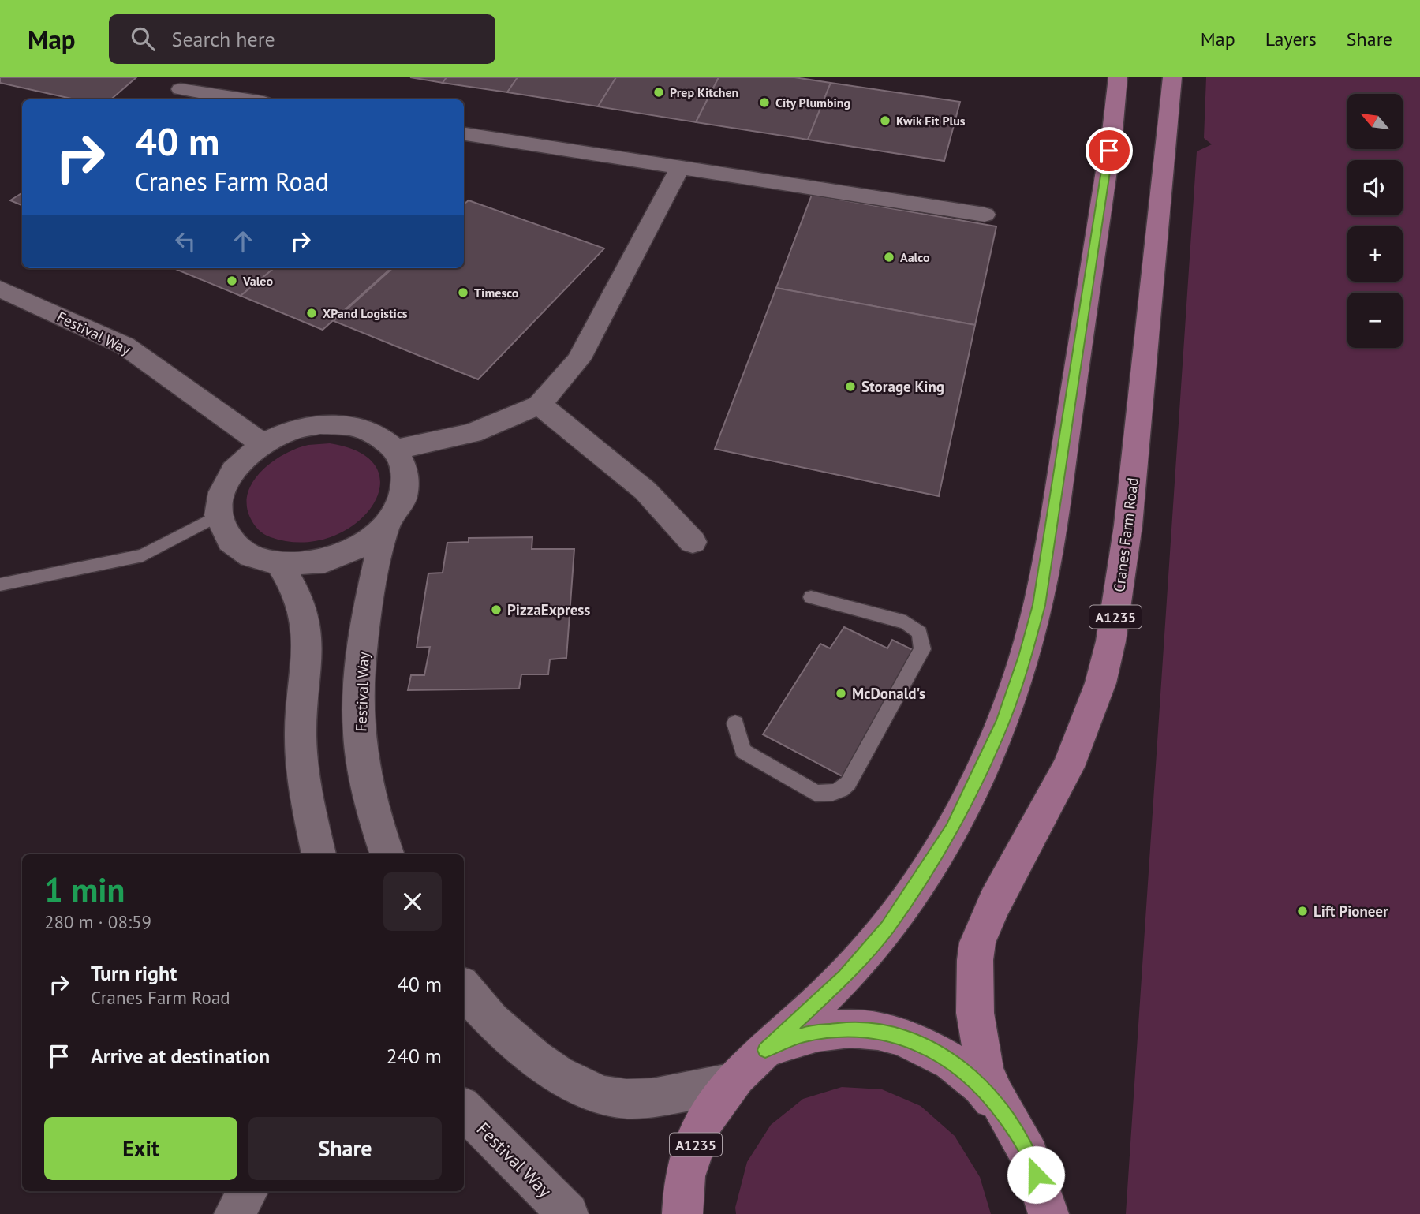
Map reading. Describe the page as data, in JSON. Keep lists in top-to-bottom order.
{
  "streets": {
    "main road": ["Cranes Farm Road", "A1235"],
    "street": ["Festival Way"]
  },
  "places": [
    "Prep Kitchen",
    "City Plumbing",
    "Kwik Fit Plus",
    "Aalco",
    "Valeo",
    "Timesco",
    "XPand Logistics",
    "Storage King",
    "PizzaExpress",
    "McDonald's",
    "Lift Pioneer"
  ],
  "north": "top left",
  "page": {
    "header": "Map",
    "search": "Search here",
    "nav": ["Map", "Layers", "Share"],
    "map_buttons": ["+", "−"],
    "turn": ["40 m", "Cranes Farm Road"],
    "heading": ["1 min", "280 m · 08:59"],
    "list": [
      {
        "name": "Turn right",
        "note": "Cranes Farm Road",
        "value": "40 m"
      },
      {
        "name": "Arrive at destination",
        "value": "240 m"
      }
    ],
    "buttons": ["Exit", "Share"]
  }
}
